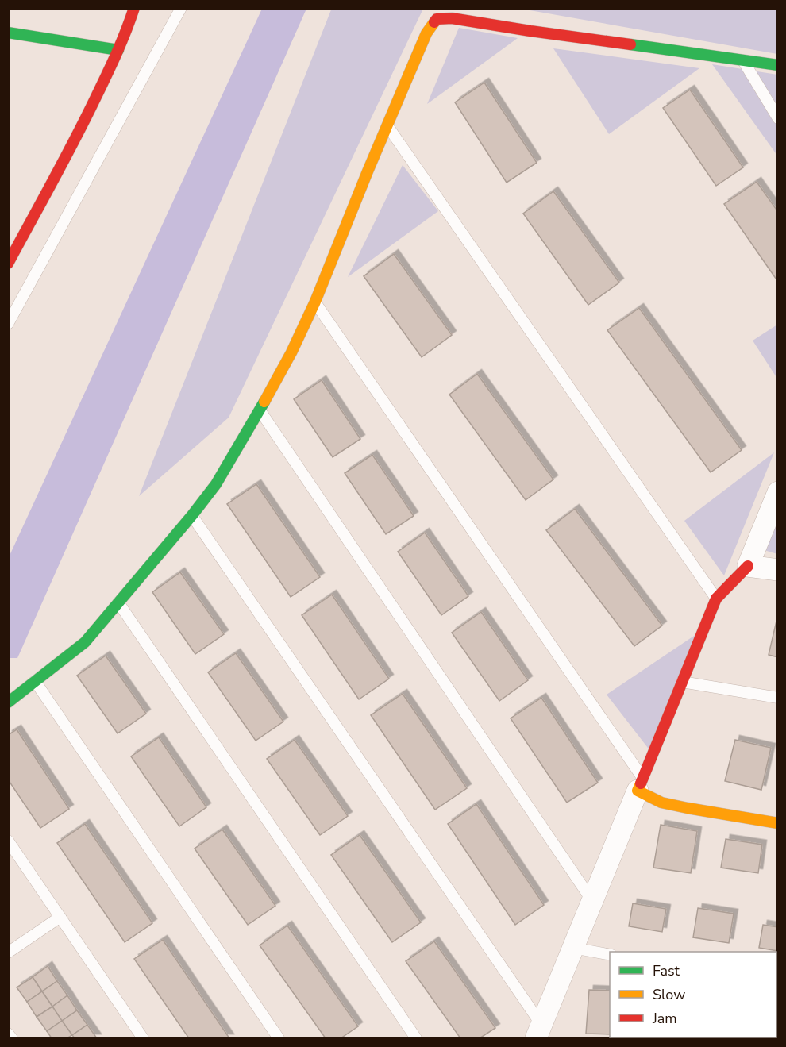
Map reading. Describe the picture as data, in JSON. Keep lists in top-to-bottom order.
{
  "legend": ["Fast", "Slow", "Jam"]
}
